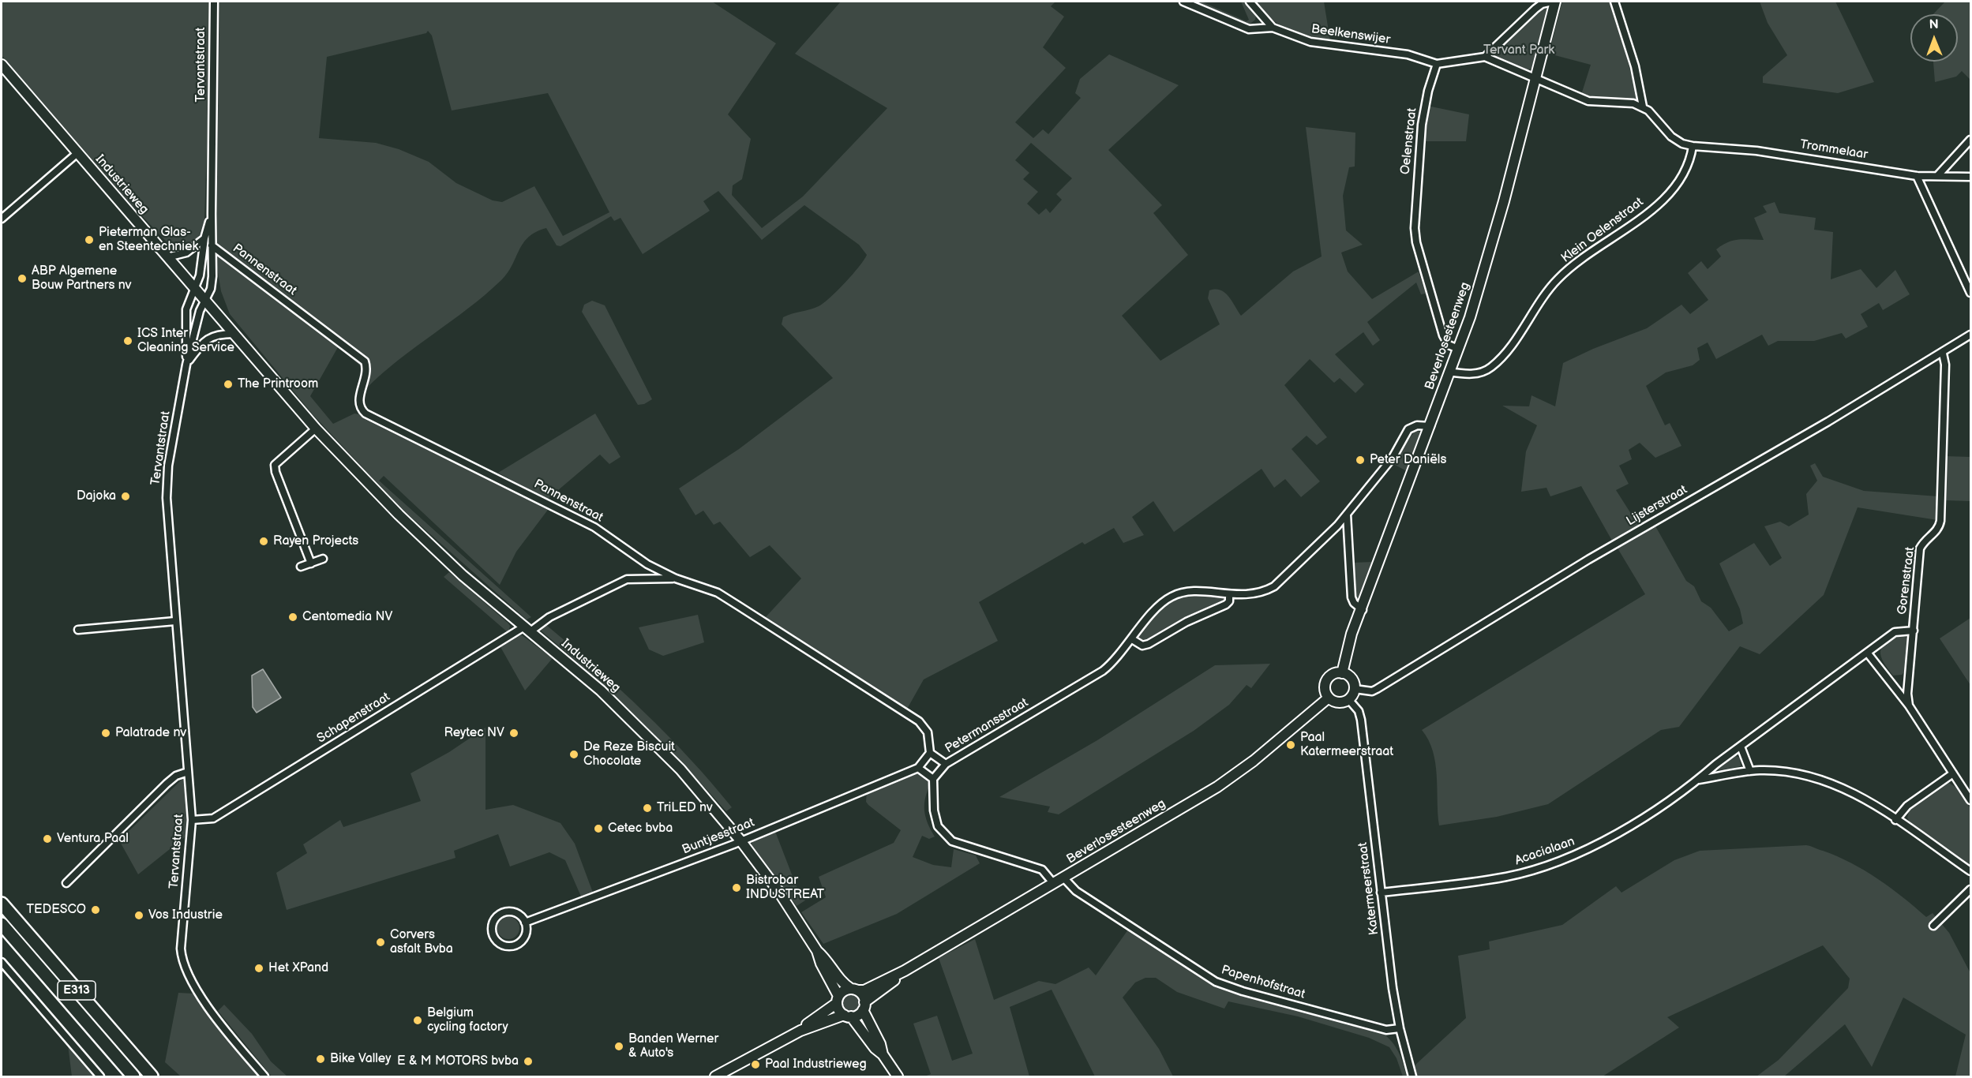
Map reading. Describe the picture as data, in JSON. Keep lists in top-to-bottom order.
{
  "streets": {
    "highway": ["E313"],
    "street": [
      "Beelkenswijer",
      "Tervantstraat",
      "Oelenstraat",
      "Trommelaar",
      "Industrieweg",
      "Klein Oelenstraat",
      "Pannenstraat",
      "Beverlosesteenweg",
      "Lijsterstraat",
      "Gorenstraat",
      "Schapenstraat",
      "Petermansstraat",
      "Buntjesstraat",
      "Acacialaan",
      "Katermeerstraat",
      "Papenhofstraat"
    ]
  },
  "crossings": [
    ["Beelkenswijer", "Oelenstraat"],
    ["Tervantstraat", "Industrieweg"],
    ["Tervantstraat", "Pannenstraat"],
    ["Tervantstraat", "Schapenstraat"],
    ["Oelenstraat", "Beverlosesteenweg"],
    ["Trommelaar", "Klein Oelenstraat"],
    ["Industrieweg", "Beverlosesteenweg"],
    ["Industrieweg", "Schapenstraat"],
    ["Industrieweg", "Buntjesstraat"],
    ["Klein Oelenstraat", "Beverlosesteenweg"],
    ["Pannenstraat", "Schapenstraat"],
    ["Pannenstraat", "Buntjesstraat"],
    ["Beverlosesteenweg", "Lijsterstraat"],
    ["Beverlosesteenweg", "Petermansstraat"],
    ["Beverlosesteenweg", "Katermeerstraat"],
    ["Beverlosesteenweg", "Papenhofstraat"],
    ["Lijsterstraat", "Gorenstraat"],
    ["Lijsterstraat", "Katermeerstraat"],
    ["Gorenstraat", "Acacialaan"],
    ["Acacialaan", "Katermeerstraat"],
    ["Katermeerstraat", "Papenhofstraat"]
  ],
  "parks": ["Tervant Park"],
  "places": [
    "Pieterman Glas- en Steentechniek",
    "ABP Algemene Bouw Partners nv",
    "ICS Inter Cleaning Service",
    "The Printroom",
    "Peter Daniëls",
    "Dajoka",
    "Rayen Projects",
    "Centomedia NV",
    "Palatrade nv",
    "Reytec NV",
    "Paal Katermeerstraat",
    "De Reze Biscuit Chocolate",
    "TriLED nv",
    "Cetec bvba",
    "Ventura Paal",
    "Bistrobar INDUSTREAT",
    "TEDESCO",
    "Vos Industrie",
    "Corvers asfalt Bvba",
    "Het XPand",
    "Belgium cycling factory",
    "Banden Werner & Auto's",
    "Bike Valley",
    "E & M MOTORS bvba",
    "Paal Industrieweg"
  ],
  "north": "top"
}
